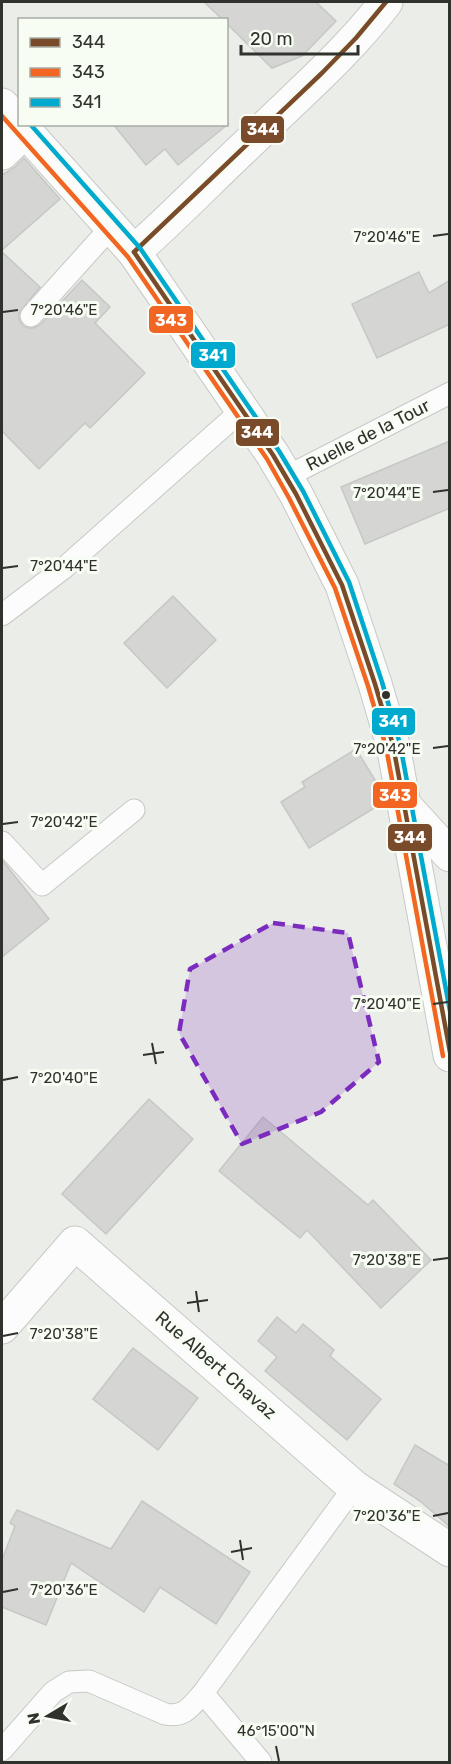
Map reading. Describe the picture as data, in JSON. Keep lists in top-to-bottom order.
{
  "streets": {
    "street": ["Rue Albert Chavaz"],
    "lane": ["Ruelle de la Tour"]
  },
  "lines": ["transit line 344", "transit line 343", "transit line 341"],
  "legend": ["344", "343", "341"],
  "scale_bar": "20 m",
  "north": "left",
  "coordinates": [
    "7°20'46\"E",
    "7°20'44\"E",
    "7°20'42\"E",
    "7°20'40\"E",
    "7°20'38\"E",
    "7°20'36\"E",
    "46°15'00\"N"
  ]
}
